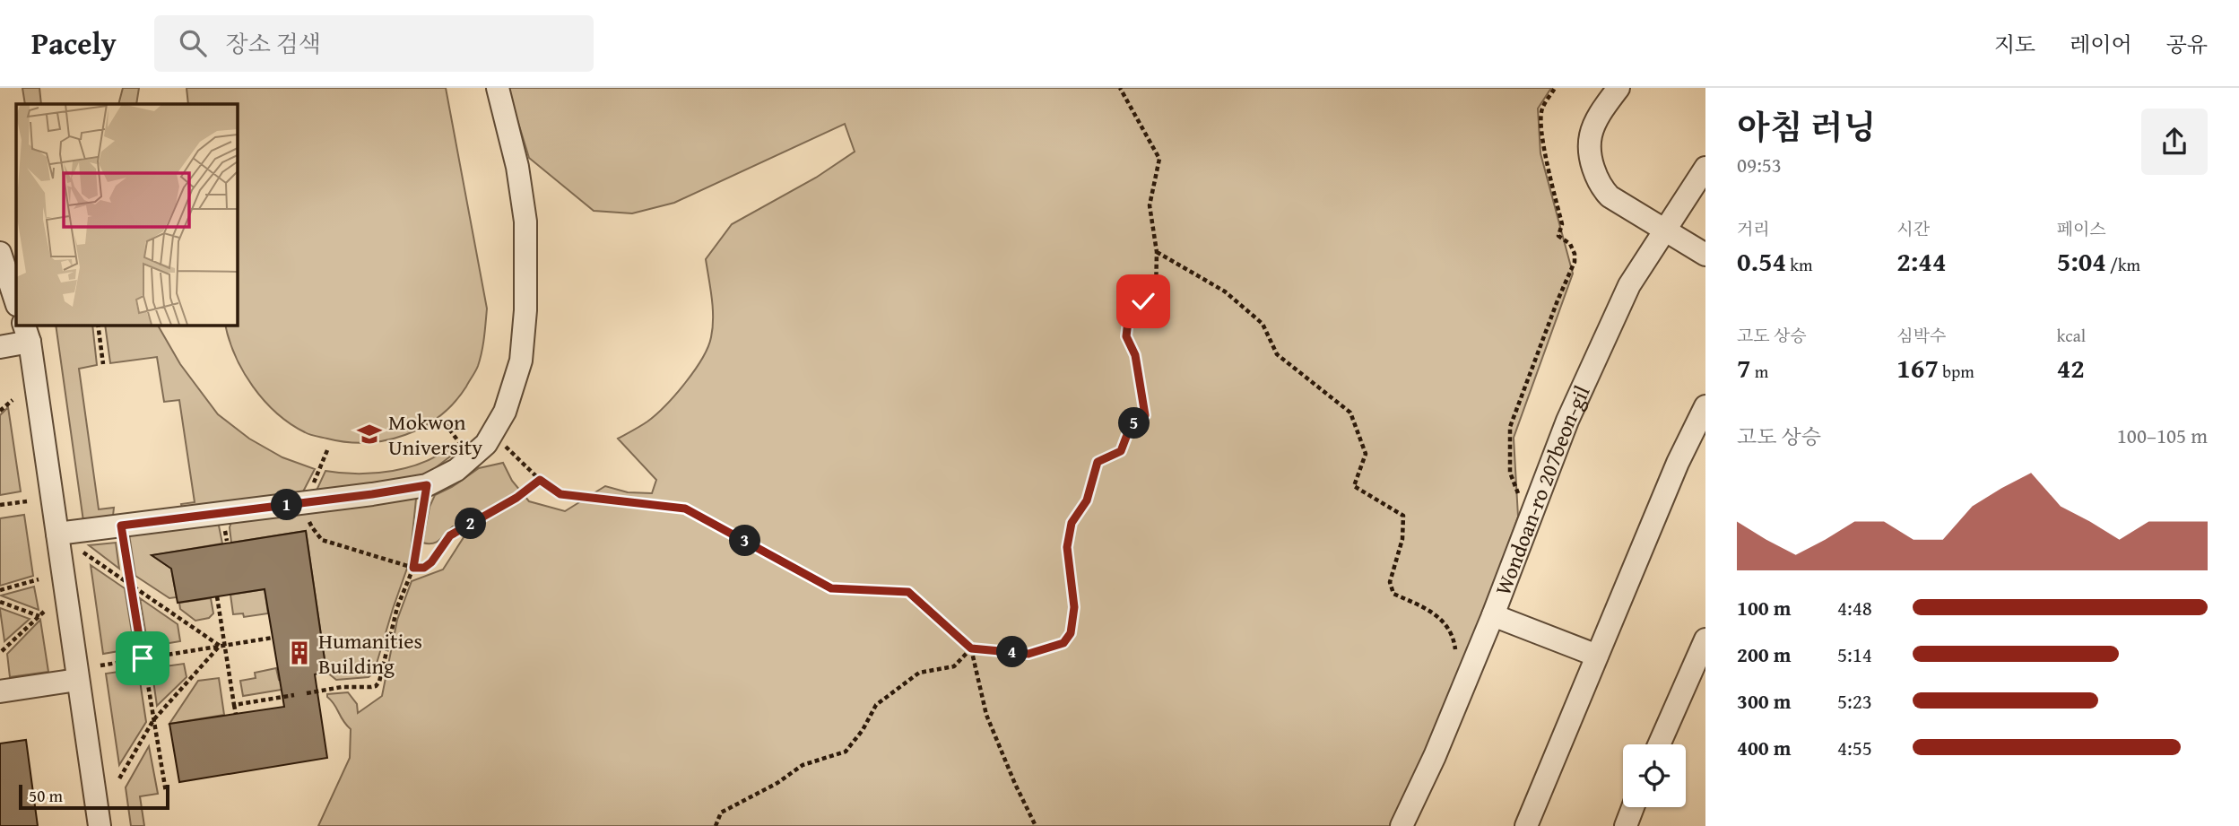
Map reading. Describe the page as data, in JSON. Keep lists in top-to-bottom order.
{
  "streets": {
    "street": ["Wondoan-ro 207beon-gil"]
  },
  "places": {
    "school or university": ["Mokwon University"],
    "building": ["Humanities Building"]
  },
  "scale_bar": "50 m",
  "page": {
    "header": "Pacely",
    "search": "장소 검색",
    "nav": ["지도", "레이어", "공유"],
    "heading": ["아침 러닝", "09:53"],
    "stats": [
      ["거리", "0.54 km"],
      ["시간", "2:44"],
      ["페이스", "5:04 /km"],
      ["고도 상승", "7 m"],
      ["심박수", "167 bpm"],
      ["kcal", "42"]
    ],
    "pins": [
      "5",
      "1",
      "2",
      "3",
      "4"
    ],
    "chart": ["고도 상승", "100–105 m"],
    "list": [
      {
        "name": "100 m",
        "note": "4:48"
      },
      {
        "name": "200 m",
        "note": "5:14"
      },
      {
        "name": "300 m",
        "note": "5:23"
      },
      {
        "name": "400 m",
        "note": "4:55"
      }
    ],
    "scale": "50 m"
  }
}
